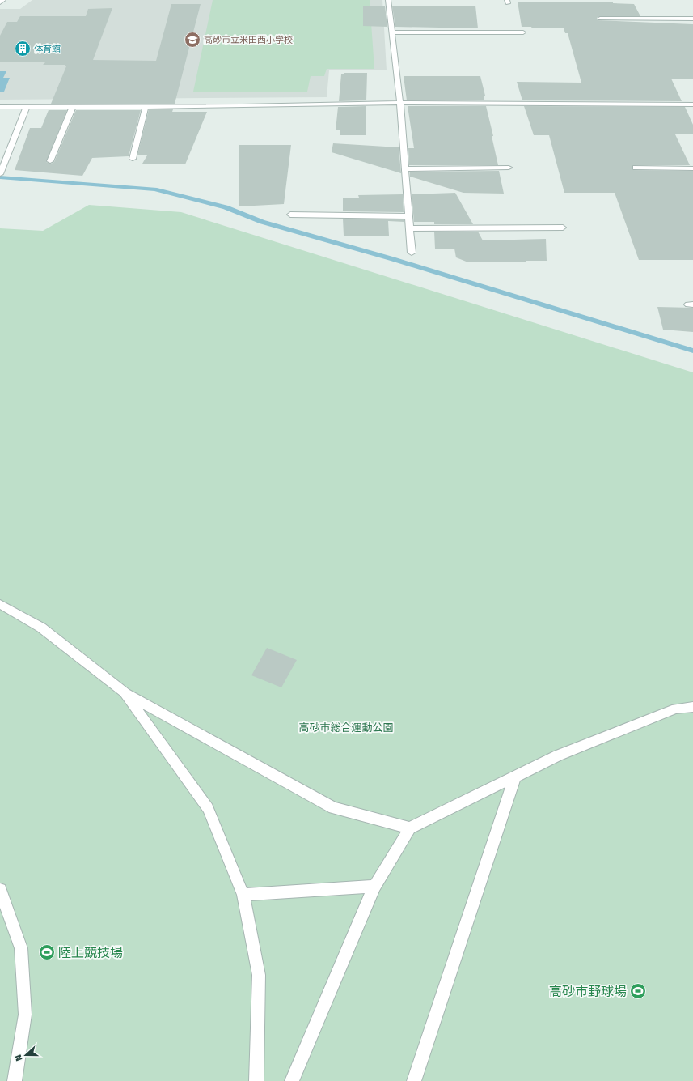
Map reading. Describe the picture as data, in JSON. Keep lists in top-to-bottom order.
{
  "parks": ["高砂市総合運動公園"],
  "places": {
    "school or university": ["高砂市立米田西小学校"],
    "building": ["体育館"],
    "sports": ["陸上競技場", "高砂市野球場"]
  },
  "north": "left"
}
